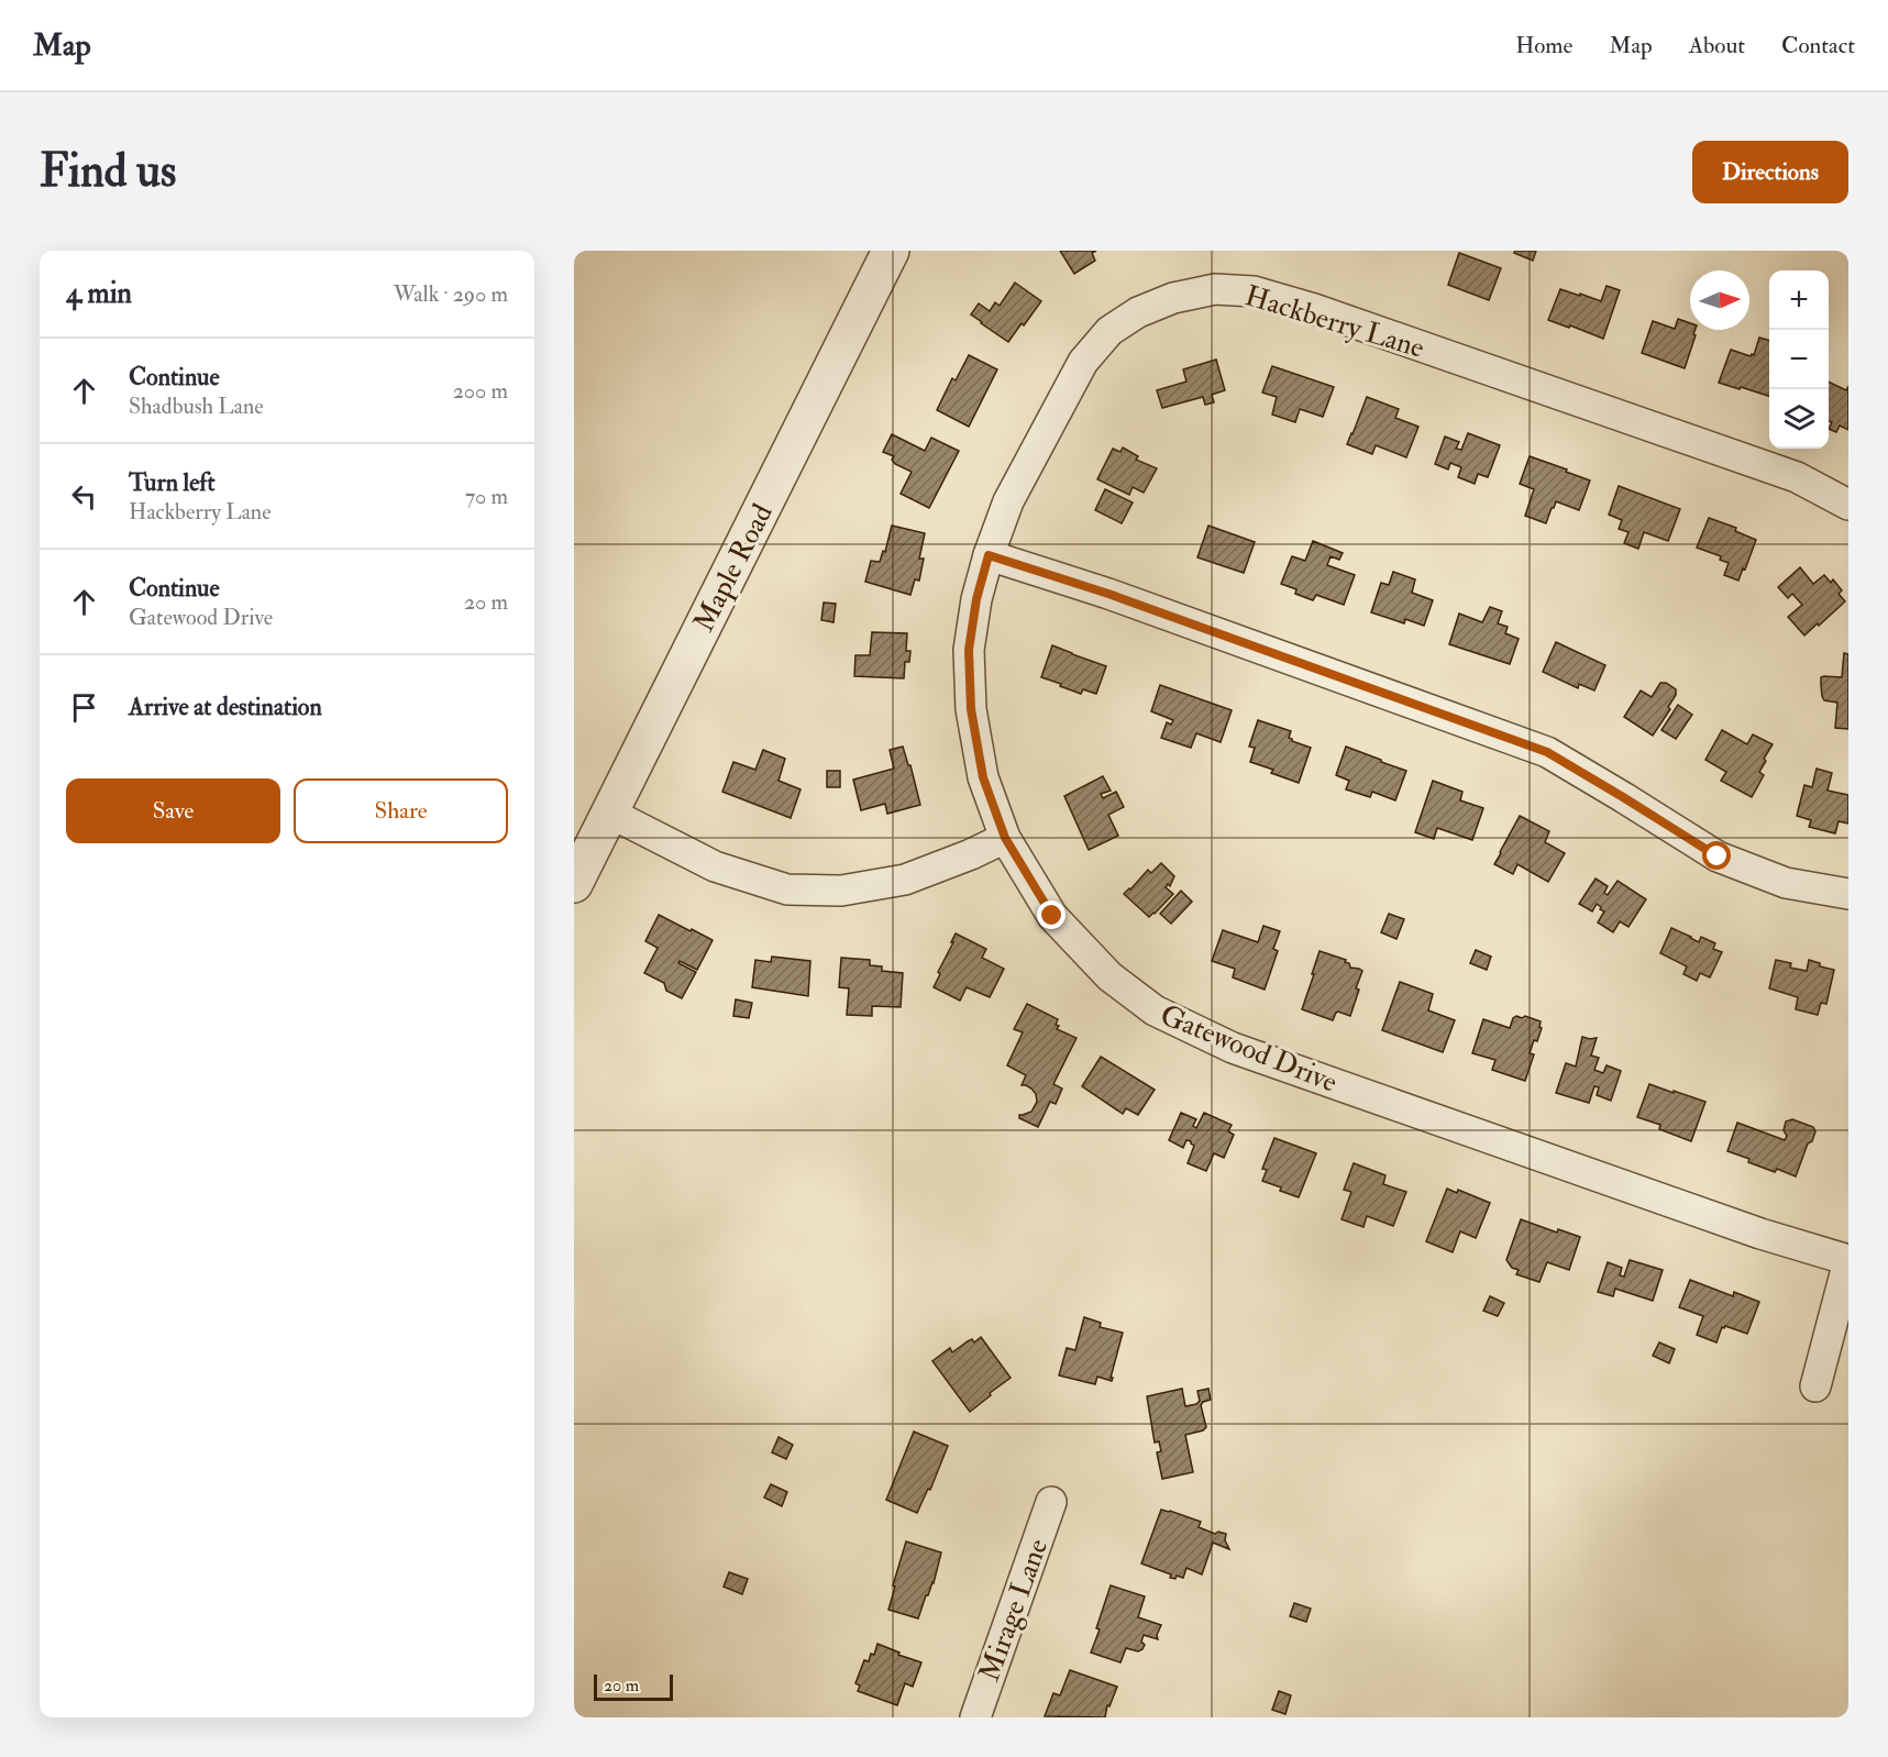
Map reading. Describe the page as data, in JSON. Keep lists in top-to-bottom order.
{
  "streets": {
    "street": [
      "Hackberry Lane",
      "Maple Road",
      "Gatewood Drive",
      "Mirage Lane"
    ]
  },
  "crossings": [
    ["Hackberry Lane", "Gatewood Drive"]
  ],
  "scale_bar": "20 m",
  "north": "right",
  "page": {
    "header": "Map",
    "nav": [
      "Home",
      "Map",
      "About",
      "Contact"
    ],
    "buttons": [
      "Directions",
      ["Save", "Share"]
    ],
    "title": "Find us",
    "heading": ["4 min", "Walk · 290 m"],
    "map_buttons": ["+", "−"],
    "list": [
      ["Continue", "Shadbush Lane", "200 m"],
      ["Turn left", "Hackberry Lane", "70 m"],
      ["Continue", "Gatewood Drive", "20 m"],
      "Arrive at destination"
    ],
    "scale": "20 m"
  }
}
